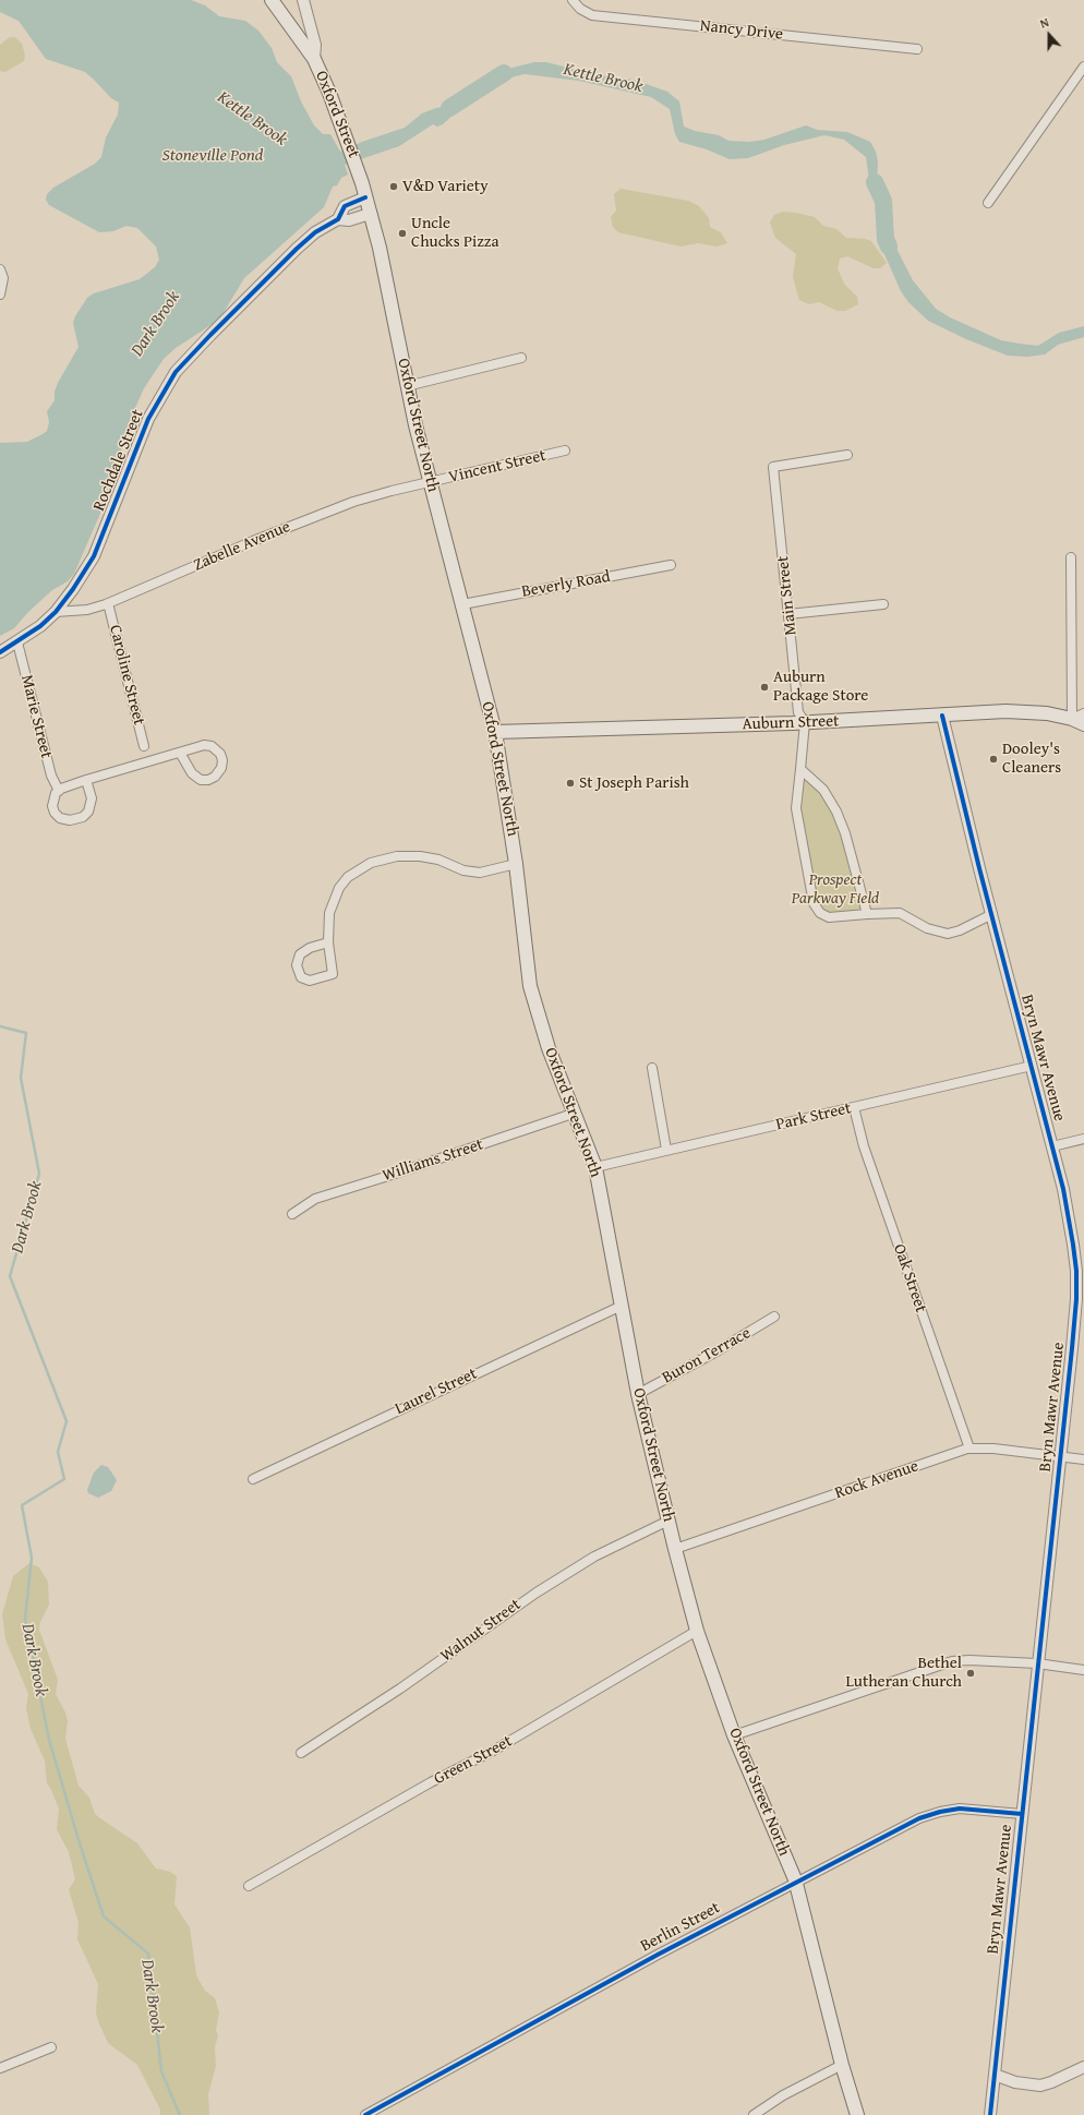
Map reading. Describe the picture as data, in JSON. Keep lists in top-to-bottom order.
{
  "streets": {
    "main road": ["Oxford Street", "Oxford Street North", "Auburn Street"],
    "street": [
      "Nancy Drive",
      "Rochdale Street",
      "Vincent Street",
      "Zabelle Avenue",
      "Beverly Road",
      "Main Street",
      "Caroline Street",
      "Marie Street",
      "Bryn Mawr Avenue",
      "Park Street",
      "Williams Street",
      "Oak Street",
      "Buron Terrace",
      "Laurel Street",
      "Rock Avenue",
      "Walnut Street",
      "Green Street",
      "Berlin Street"
    ]
  },
  "crossings": [
    ["Oxford Street", "Oxford Street North"],
    ["Oxford Street North", "Rochdale Street"],
    ["Oxford Street North", "Vincent Street"],
    ["Oxford Street North", "Zabelle Avenue"],
    ["Oxford Street North", "Beverly Road"],
    ["Oxford Street North", "Auburn Street"],
    ["Oxford Street North", "Park Street"],
    ["Oxford Street North", "Williams Street"],
    ["Oxford Street North", "Buron Terrace"],
    ["Oxford Street North", "Laurel Street"],
    ["Oxford Street North", "Rock Avenue"],
    ["Oxford Street North", "Walnut Street"],
    ["Oxford Street North", "Green Street"],
    ["Oxford Street North", "Berlin Street"],
    ["Rochdale Street", "Zabelle Avenue"],
    ["Rochdale Street", "Marie Street"],
    ["Vincent Street", "Zabelle Avenue"],
    ["Zabelle Avenue", "Caroline Street"],
    ["Main Street", "Auburn Street"],
    ["Auburn Street", "Bryn Mawr Avenue"],
    ["Bryn Mawr Avenue", "Park Street"],
    ["Bryn Mawr Avenue", "Rock Avenue"],
    ["Bryn Mawr Avenue", "Berlin Street"],
    ["Park Street", "Oak Street"],
    ["Oak Street", "Rock Avenue"]
  ],
  "water": ["Kettle Brook", "Stoneville Pond", "Dark Brook"],
  "parks": ["Prospect Parkway Field"],
  "places": [
    "V&D Variety",
    "Uncle Chucks Pizza",
    "Auburn Package Store",
    "Dooley's Cleaners",
    "St Joseph Parish",
    "Bethel Lutheran Church"
  ],
  "north": "top"
}
